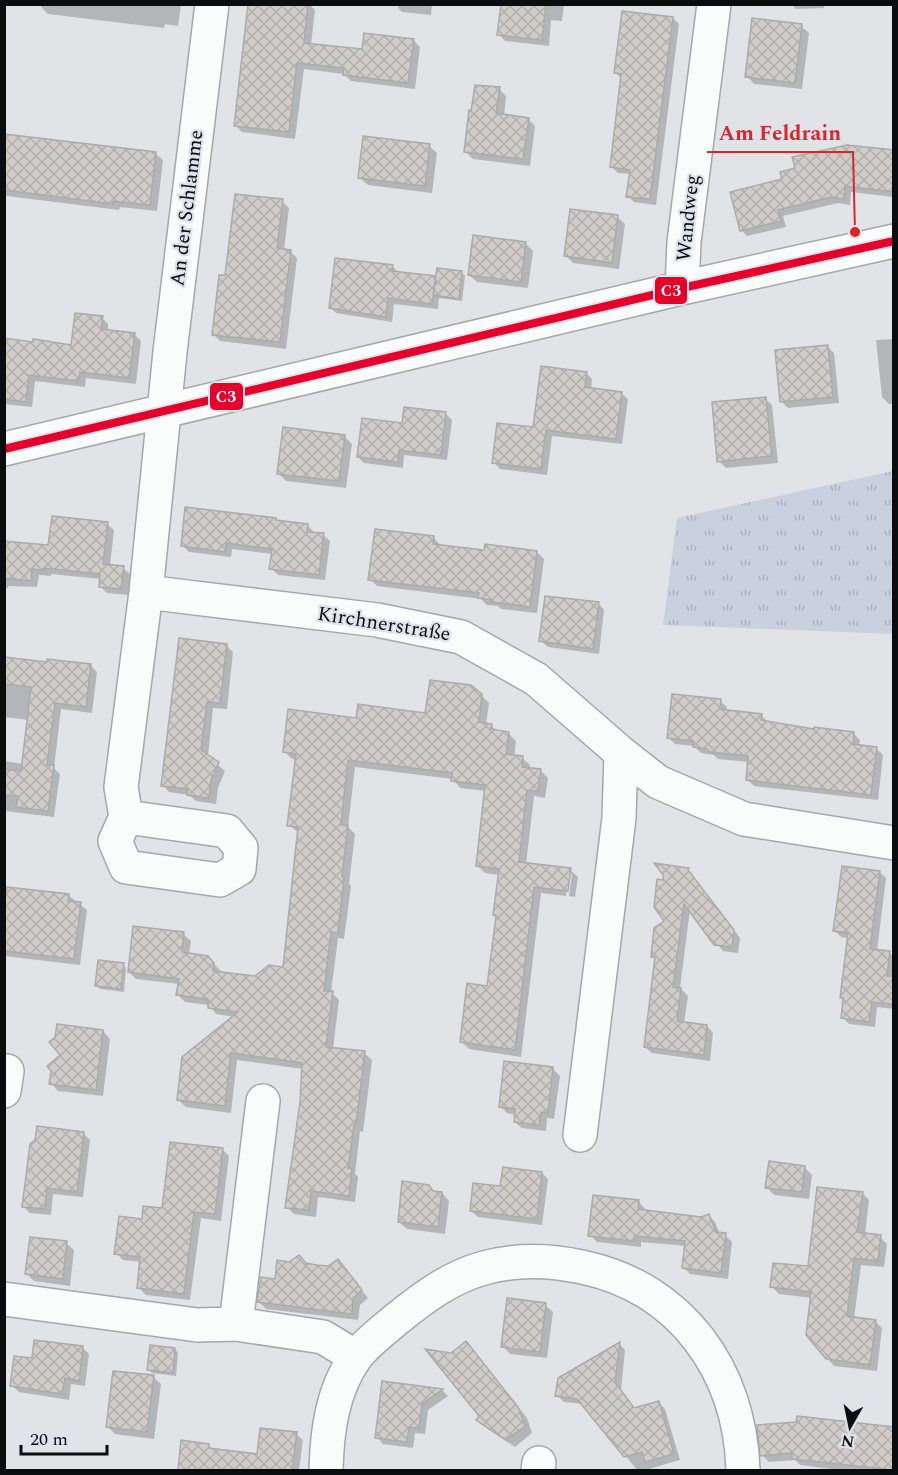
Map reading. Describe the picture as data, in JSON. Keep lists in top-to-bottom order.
{
  "streets": {
    "street": ["An der Schlamme", "Wandweg", "Kirchnerstraße"]
  },
  "places": ["Am Feldrain"],
  "lines": ["transit line C3"],
  "scale_bar": "20 m",
  "north": "bottom"
}
